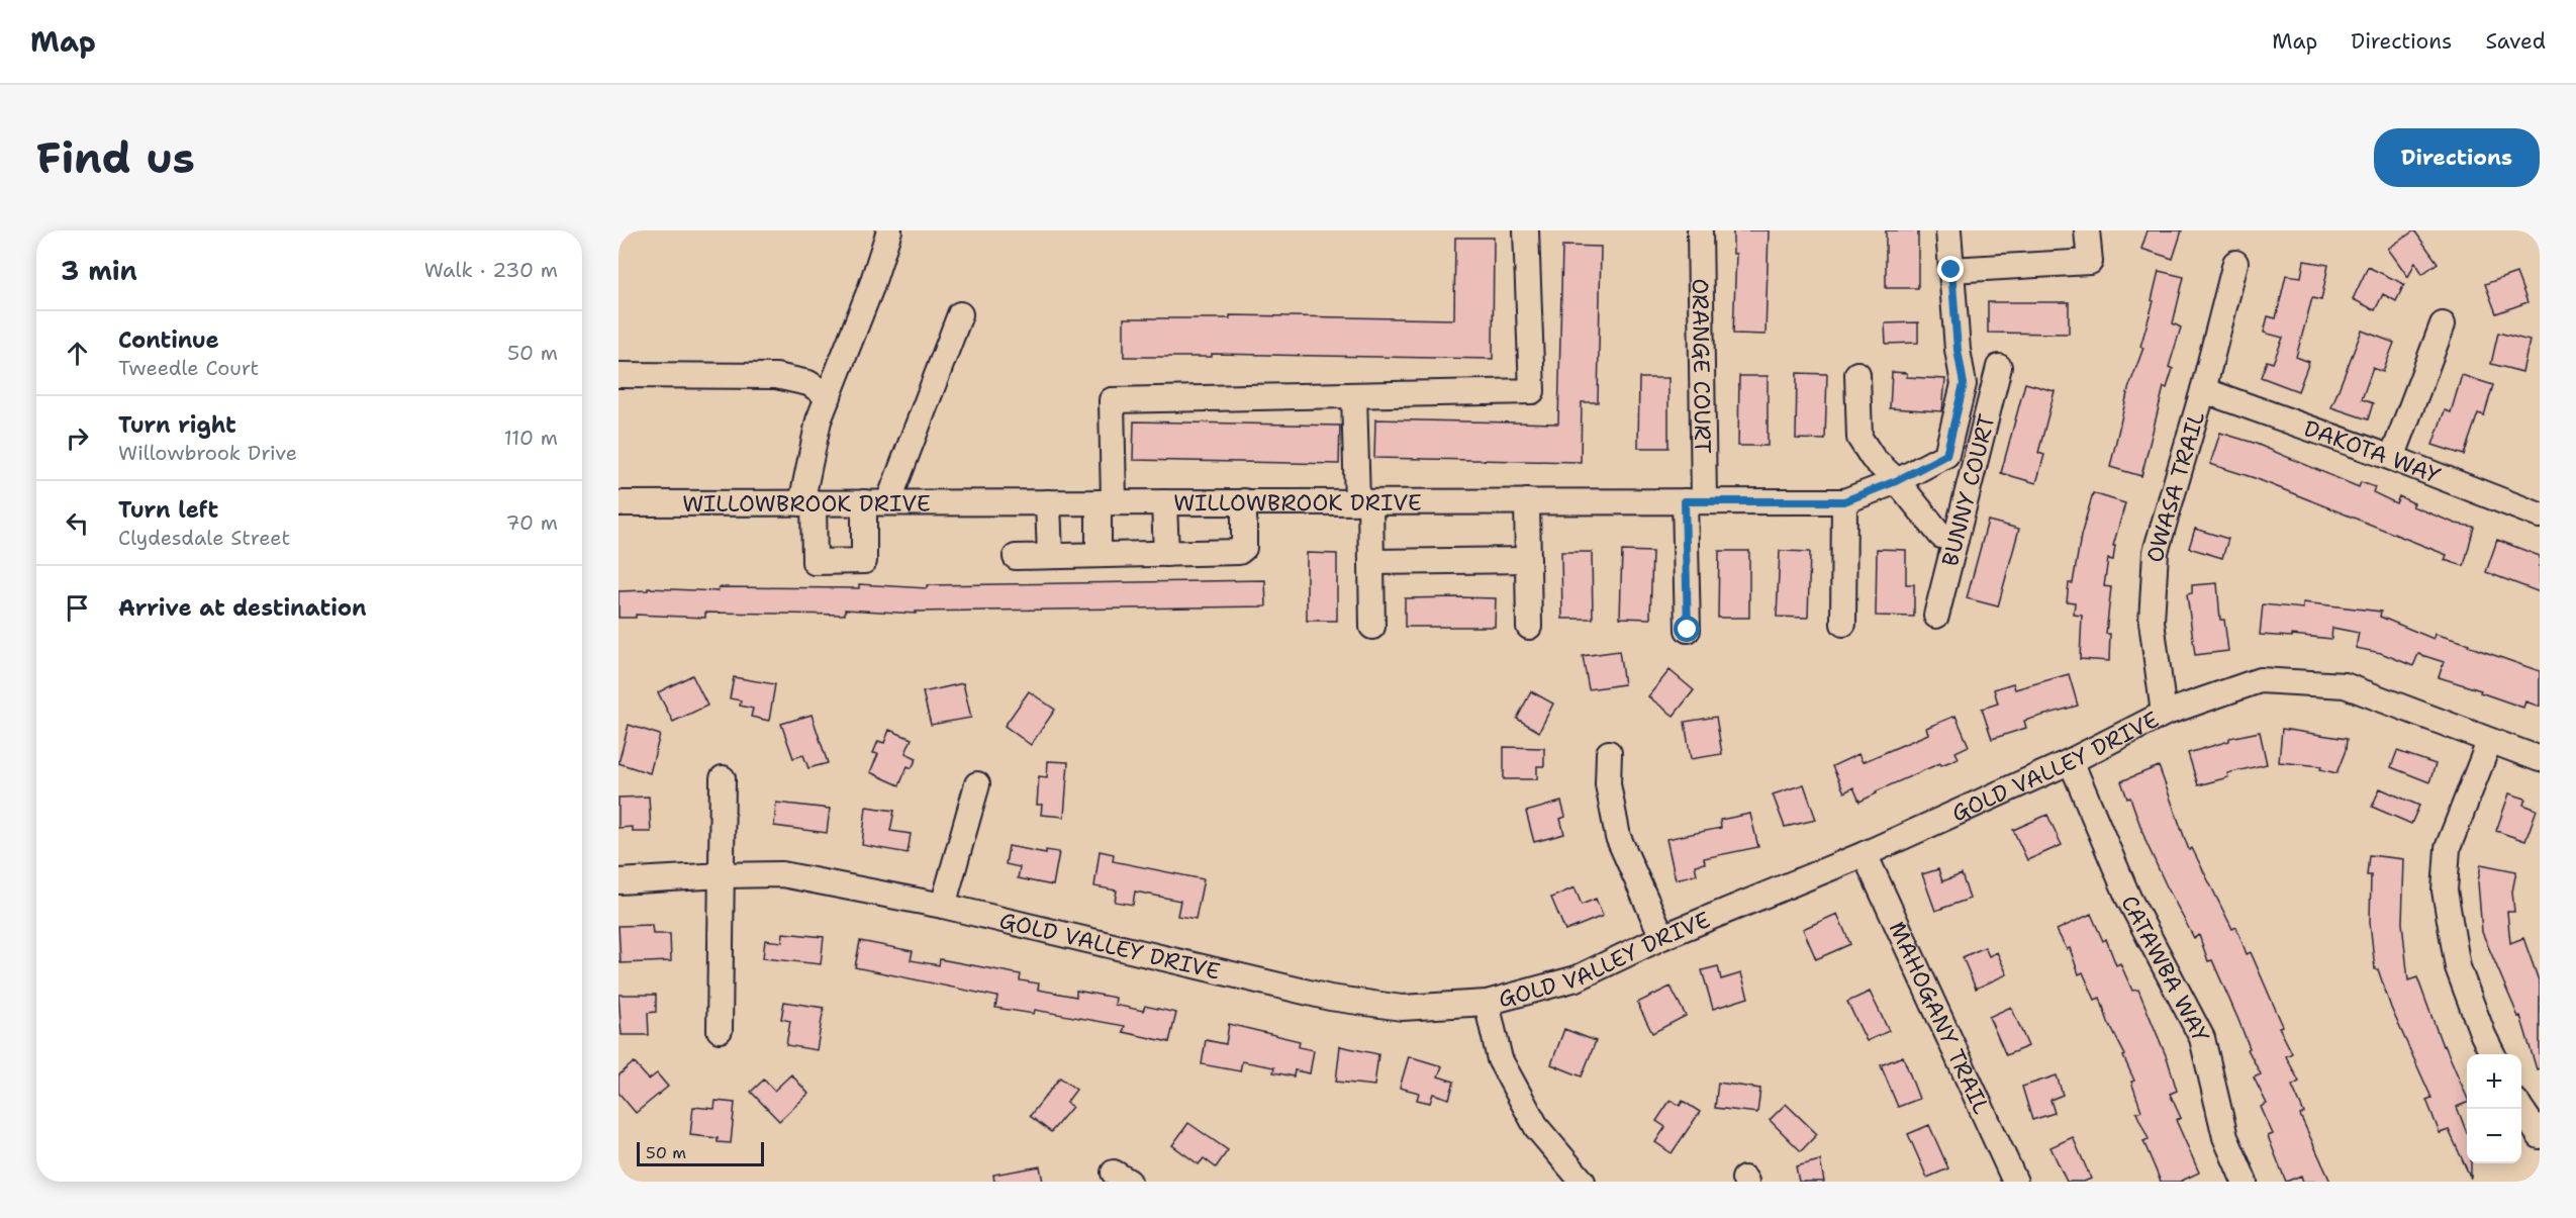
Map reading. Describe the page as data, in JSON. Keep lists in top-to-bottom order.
{
  "streets": {
    "street": [
      "ORANGE COURT",
      "DAKOTA WAY",
      "OWASA TRAIL",
      "BUNNY COURT",
      "WILLOWBROOK DRIVE",
      "GOLD VALLEY DRIVE",
      "CATAWBA WAY",
      "MAHOGANY TRAIL"
    ]
  },
  "crossings": [
    ["ORANGE COURT", "WILLOWBROOK DRIVE"],
    ["DAKOTA WAY", "OWASA TRAIL"],
    ["OWASA TRAIL", "GOLD VALLEY DRIVE"],
    ["GOLD VALLEY DRIVE", "CATAWBA WAY"],
    ["GOLD VALLEY DRIVE", "MAHOGANY TRAIL"]
  ],
  "scale_bar": "50 m",
  "page": {
    "header": "Map",
    "nav": ["Map", "Directions", "Saved"],
    "buttons": "Directions",
    "title": "Find us",
    "heading": ["3 min", "Walk · 230 m"],
    "list": [
      ["Continue", "Tweedle Court", "50 m"],
      ["Turn right", "Willowbrook Drive", "110 m"],
      ["Turn left", "Clydesdale Street", "70 m"],
      "Arrive at destination"
    ],
    "map_buttons": ["+", "−"],
    "scale": "50 m"
  }
}
